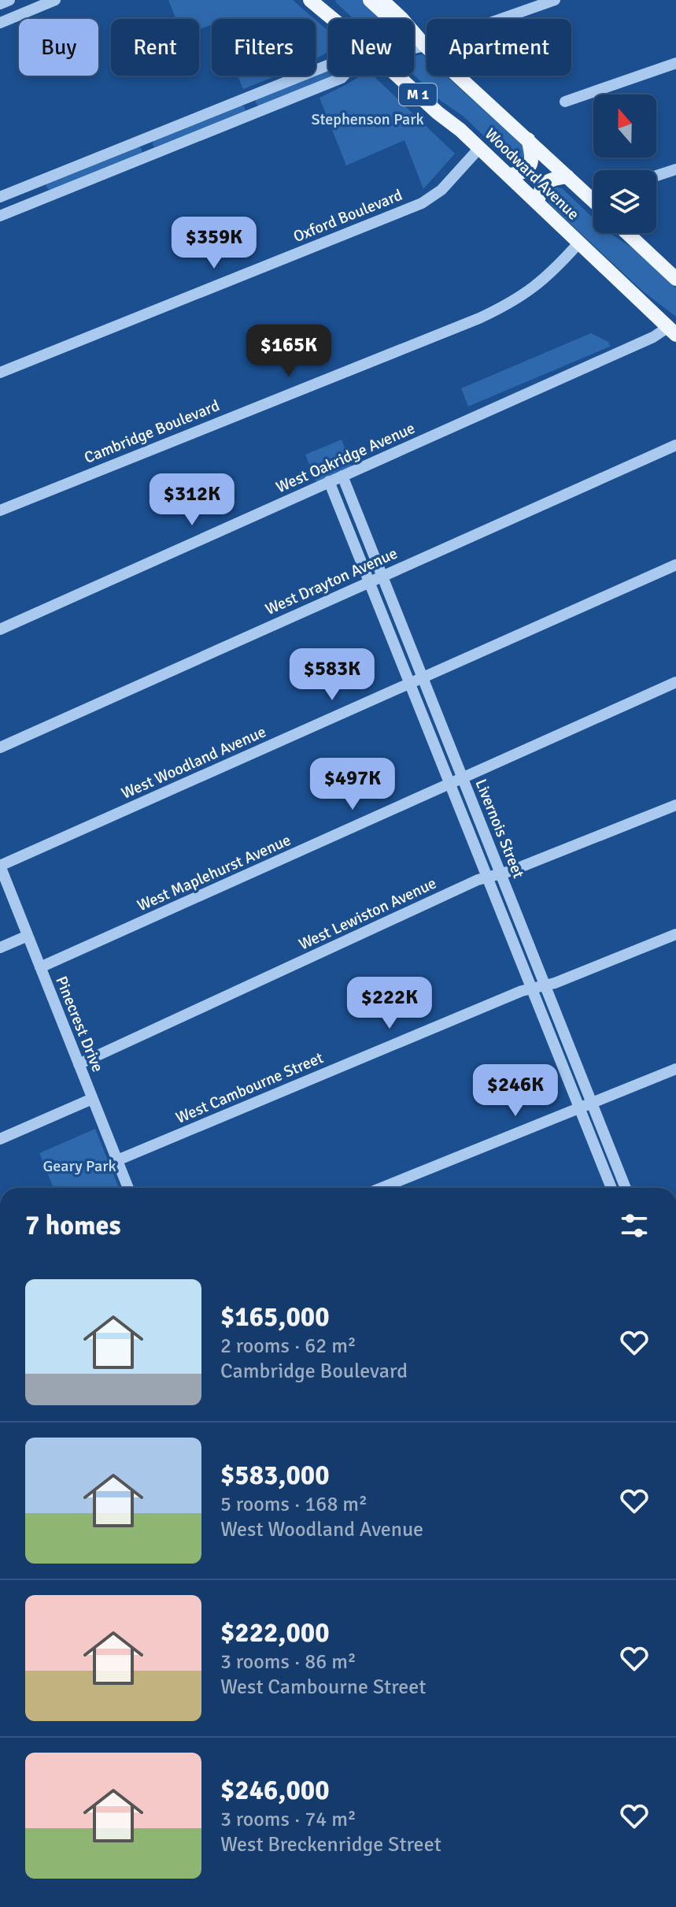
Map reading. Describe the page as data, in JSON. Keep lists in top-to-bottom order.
{
  "streets": {
    "main road": ["M 1", "Woodward Avenue"],
    "street": [
      "Oxford Boulevard",
      "Cambridge Boulevard",
      "West Oakridge Avenue",
      "West Drayton Avenue",
      "West Woodland Avenue",
      "Livernois Street",
      "West Maplehurst Avenue",
      "West Lewiston Avenue",
      "Pinecrest Drive",
      "West Cambourne Street"
    ]
  },
  "crossings": [
    ["Woodward Avenue", "Oxford Boulevard"],
    ["Woodward Avenue", "Cambridge Boulevard"],
    ["Woodward Avenue", "West Oakridge Avenue"],
    ["West Oakridge Avenue", "Livernois Street"],
    ["West Drayton Avenue", "Livernois Street"],
    ["West Woodland Avenue", "Livernois Street"],
    ["West Woodland Avenue", "Pinecrest Drive"],
    ["Livernois Street", "West Maplehurst Avenue"],
    ["Livernois Street", "West Lewiston Avenue"],
    ["Livernois Street", "West Cambourne Street"],
    ["West Maplehurst Avenue", "Pinecrest Drive"],
    ["West Lewiston Avenue", "Pinecrest Drive"],
    ["Pinecrest Drive", "West Cambourne Street"]
  ],
  "parks": ["Stephenson Park", "Geary Park"],
  "north": "top",
  "page": {
    "chip": [
      "Buy",
      "Rent",
      "Filters",
      "New",
      "Apartment"
    ],
    "price": [
      "$359K",
      "$165K",
      "$312K",
      "$583K",
      "$497K",
      "$222K",
      "$246K"
    ],
    "heading": "7 homes",
    "list": [
      {
        "name": "$165,000",
        "note": "2 rooms · 62 m² · Cambridge Boulevard"
      },
      {
        "name": "$583,000",
        "note": "5 rooms · 168 m² · West Woodland Avenue"
      },
      {
        "name": "$222,000",
        "note": "3 rooms · 86 m² · West Cambourne Street"
      },
      {
        "name": "$246,000",
        "note": "3 rooms · 74 m² · West Breckenridge Street"
      }
    ]
  }
}
